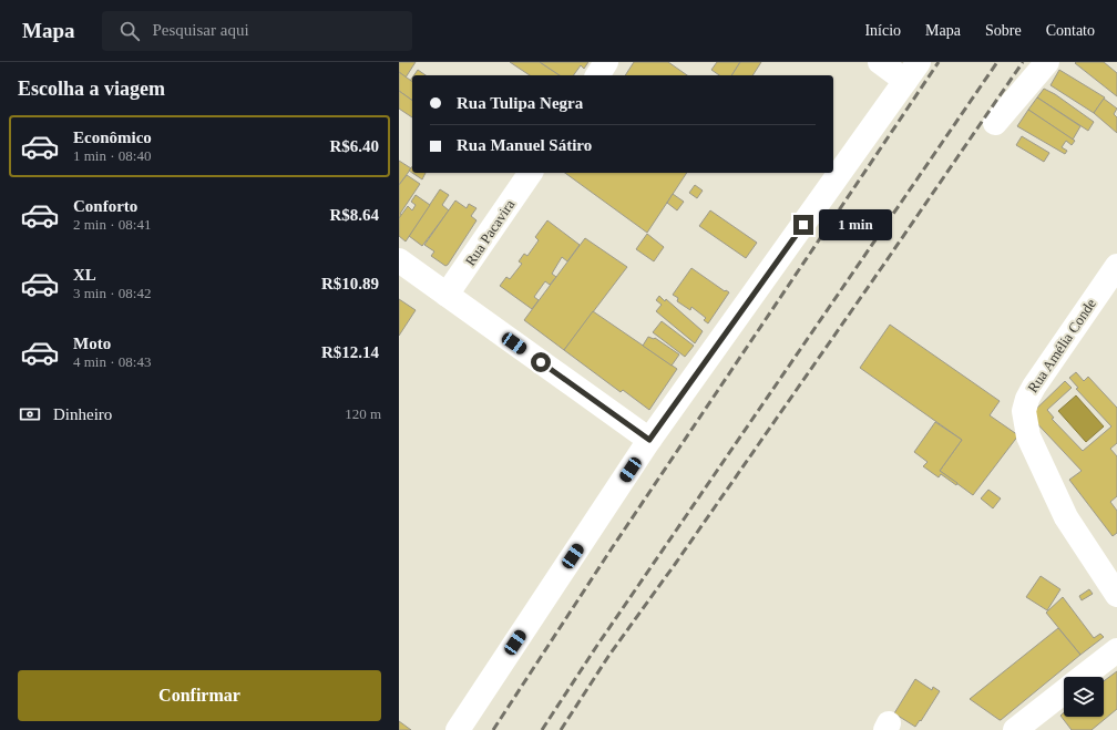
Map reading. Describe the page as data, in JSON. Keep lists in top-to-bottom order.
{
  "streets": {
    "street": ["Rua Pacavira", "Rua Amélia Conde"]
  },
  "page": {
    "header": "Mapa",
    "search": "Pesquisar aqui",
    "nav": [
      "Início",
      "Mapa",
      "Sobre",
      "Contato"
    ],
    "heading": "Escolha a viagem",
    "banner": ["Rua Tulipa Negra", "Rua Manuel Sátiro"],
    "list": [
      {
        "name": "Econômico",
        "note": "1 min · 08:40",
        "value": "R$6.40"
      },
      {
        "name": "Conforto",
        "note": "2 min · 08:41",
        "value": "R$8.64"
      },
      {
        "name": "XL",
        "note": "3 min · 08:42",
        "value": "R$10.89"
      },
      {
        "name": "Moto",
        "note": "4 min · 08:43",
        "value": "R$12.14"
      }
    ],
    "bubble": "1 min",
    "pay": ["Dinheiro", "120 m"],
    "buttons": "Confirmar"
  }
}
